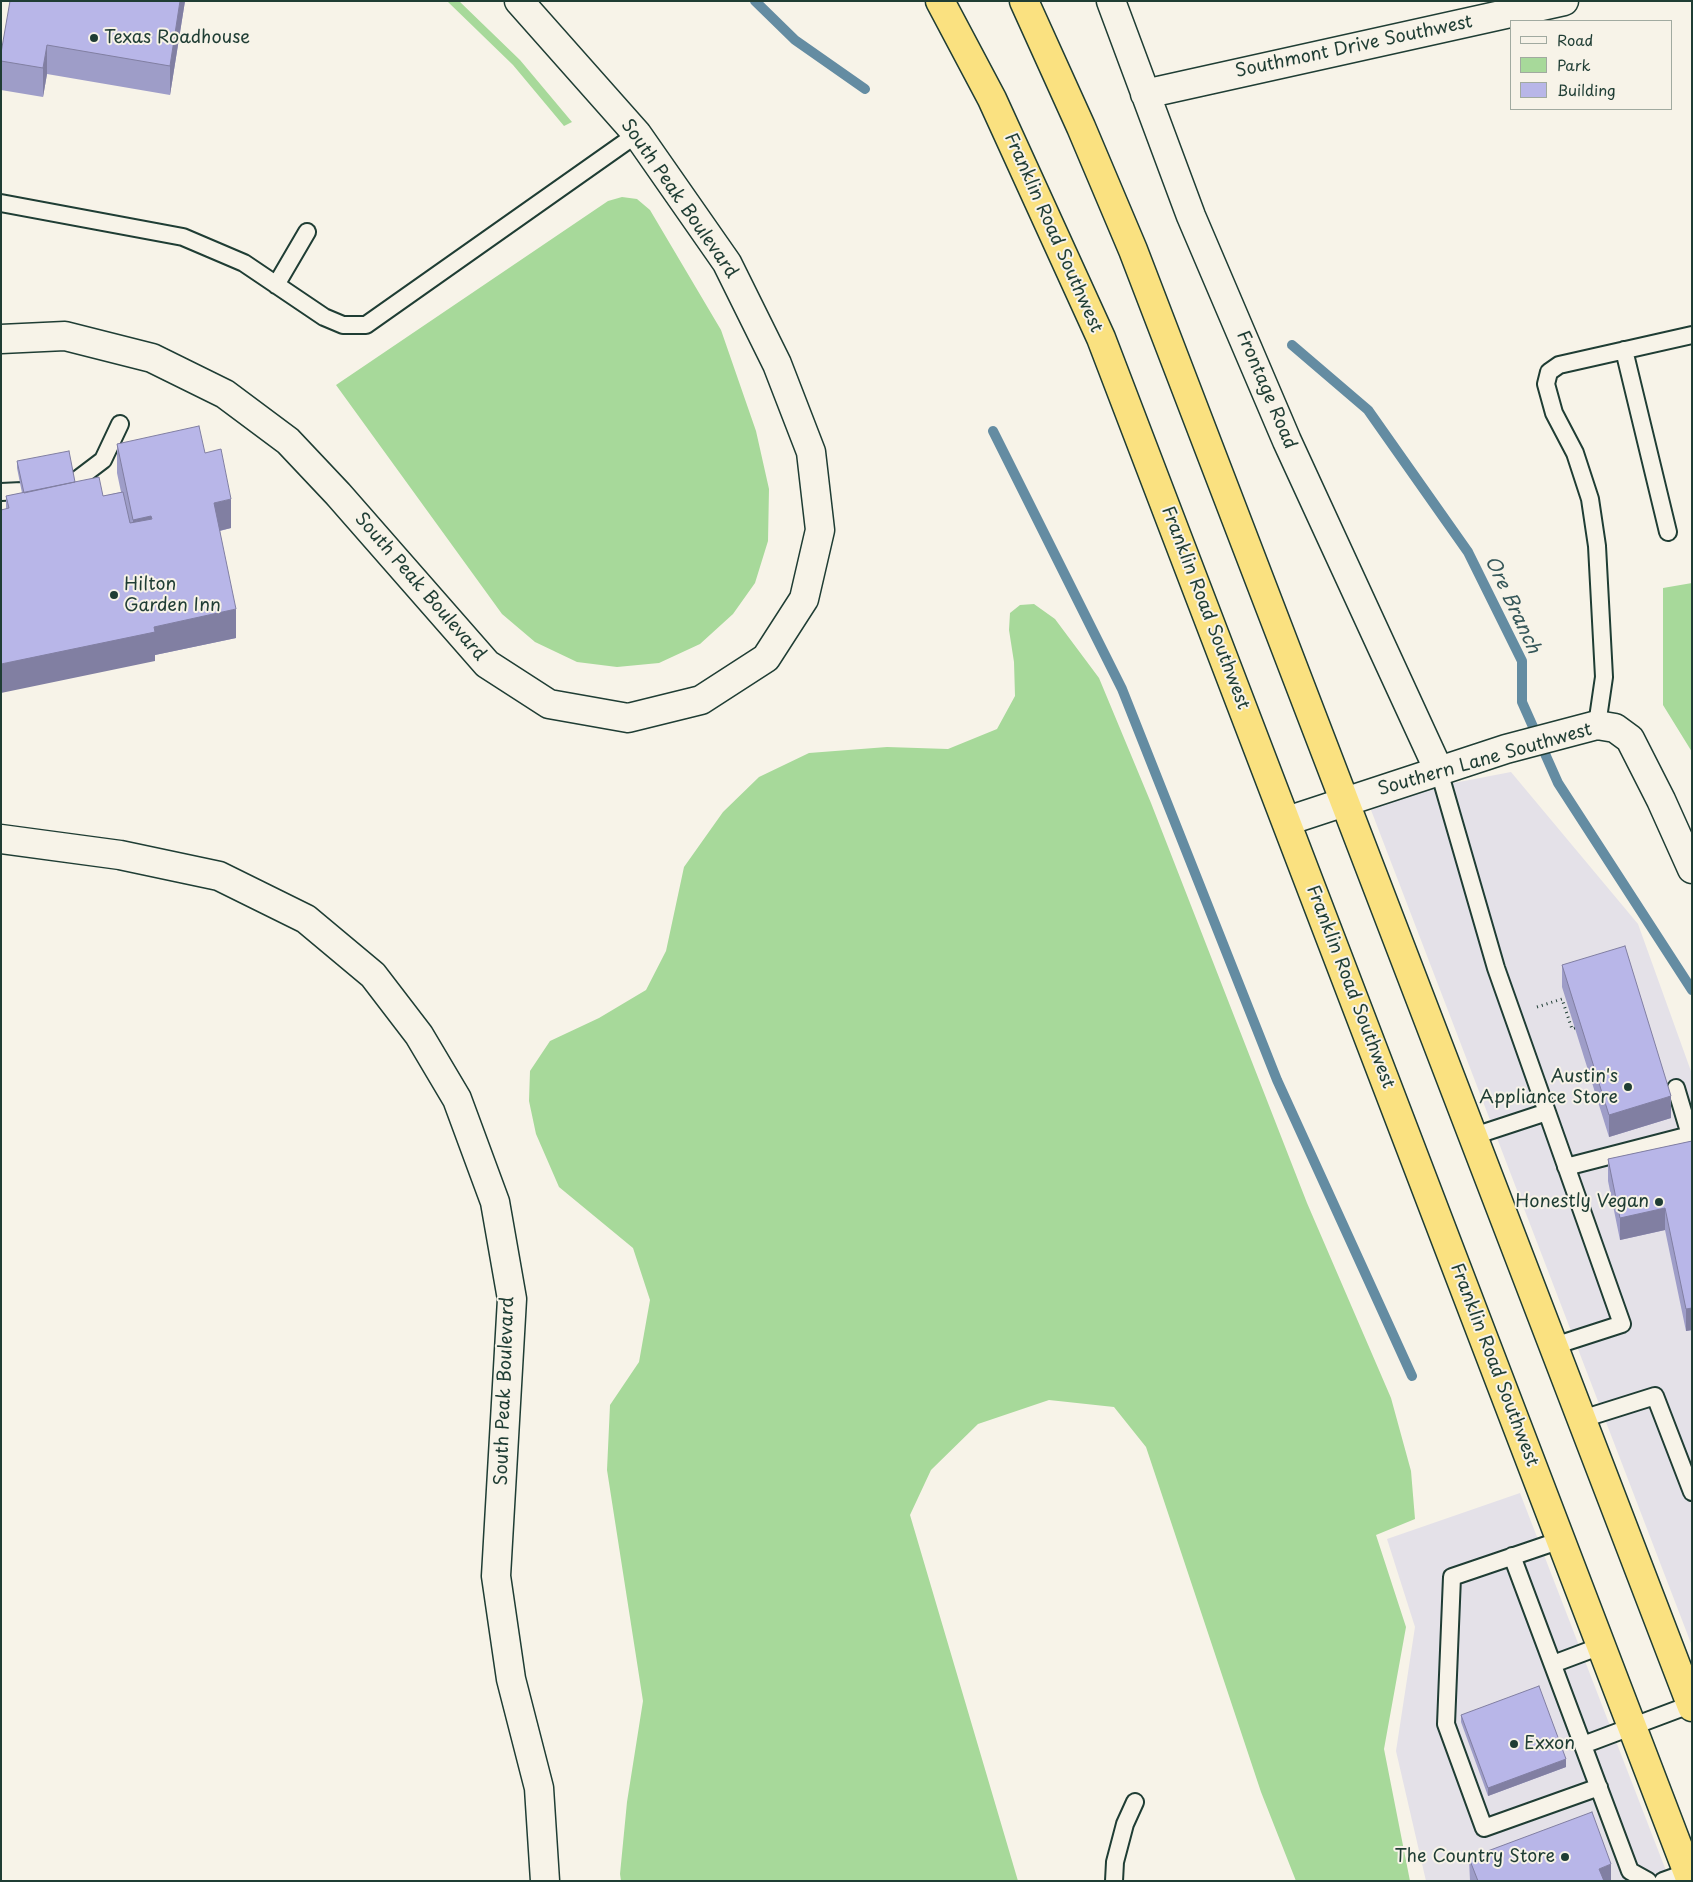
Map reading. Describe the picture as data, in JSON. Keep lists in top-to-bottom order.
{
  "streets": {
    "highway": ["Franklin Road Southwest"],
    "street": [
      "Southmont Drive Southwest",
      "South Peak Boulevard",
      "Frontage Road",
      "Southern Lane Southwest"
    ]
  },
  "crossings": [
    ["Southmont Drive Southwest", "Frontage Road"],
    ["Franklin Road Southwest", "Southern Lane Southwest"],
    ["Frontage Road", "Southern Lane Southwest"]
  ],
  "water": ["Ore Branch"],
  "places": [
    "Texas Roadhouse",
    "Hilton Garden Inn",
    "Austin's Appliance Store",
    "Honestly Vegan",
    "Exxon",
    "The Country Store"
  ],
  "legend": ["Road", "Park", "Building"]
}
